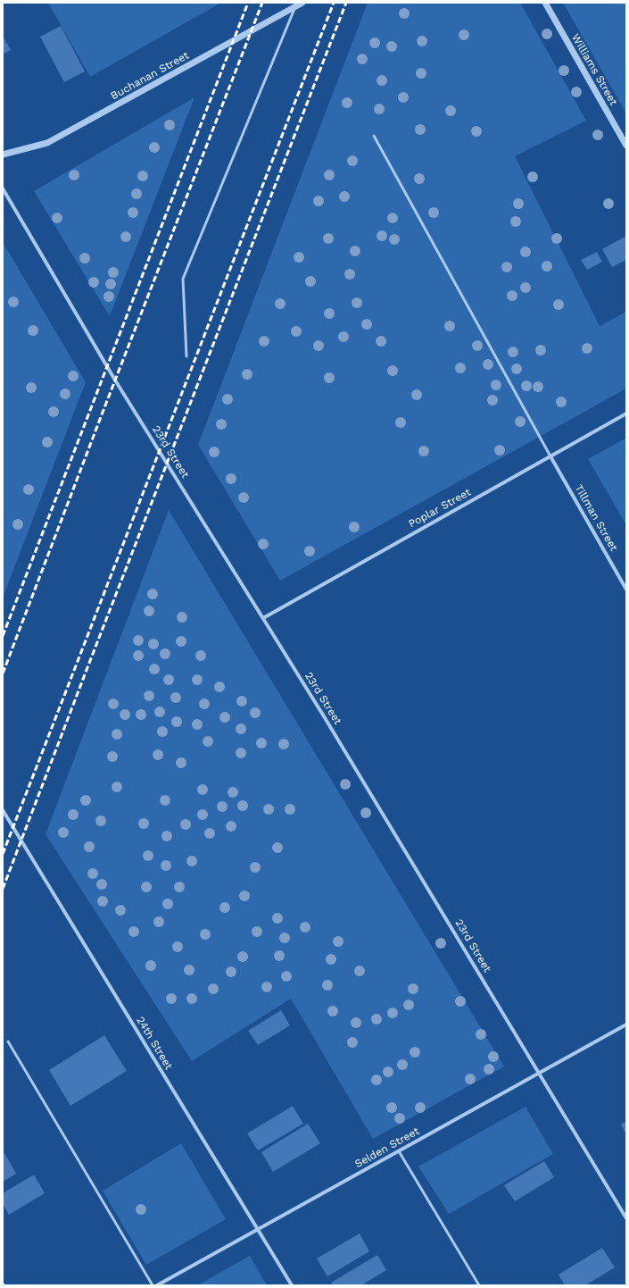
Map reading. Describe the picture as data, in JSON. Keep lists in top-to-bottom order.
{
  "streets": {
    "street": [
      "Williams Street",
      "Buchanan Street",
      "23rd Street",
      "Poplar Street",
      "Tillman Street",
      "24th Street",
      "Selden Street"
    ]
  },
  "crossings": [
    ["23rd Street", "Poplar Street"],
    ["23rd Street", "Selden Street"],
    ["Poplar Street", "Tillman Street"],
    ["24th Street", "Selden Street"]
  ]
}
